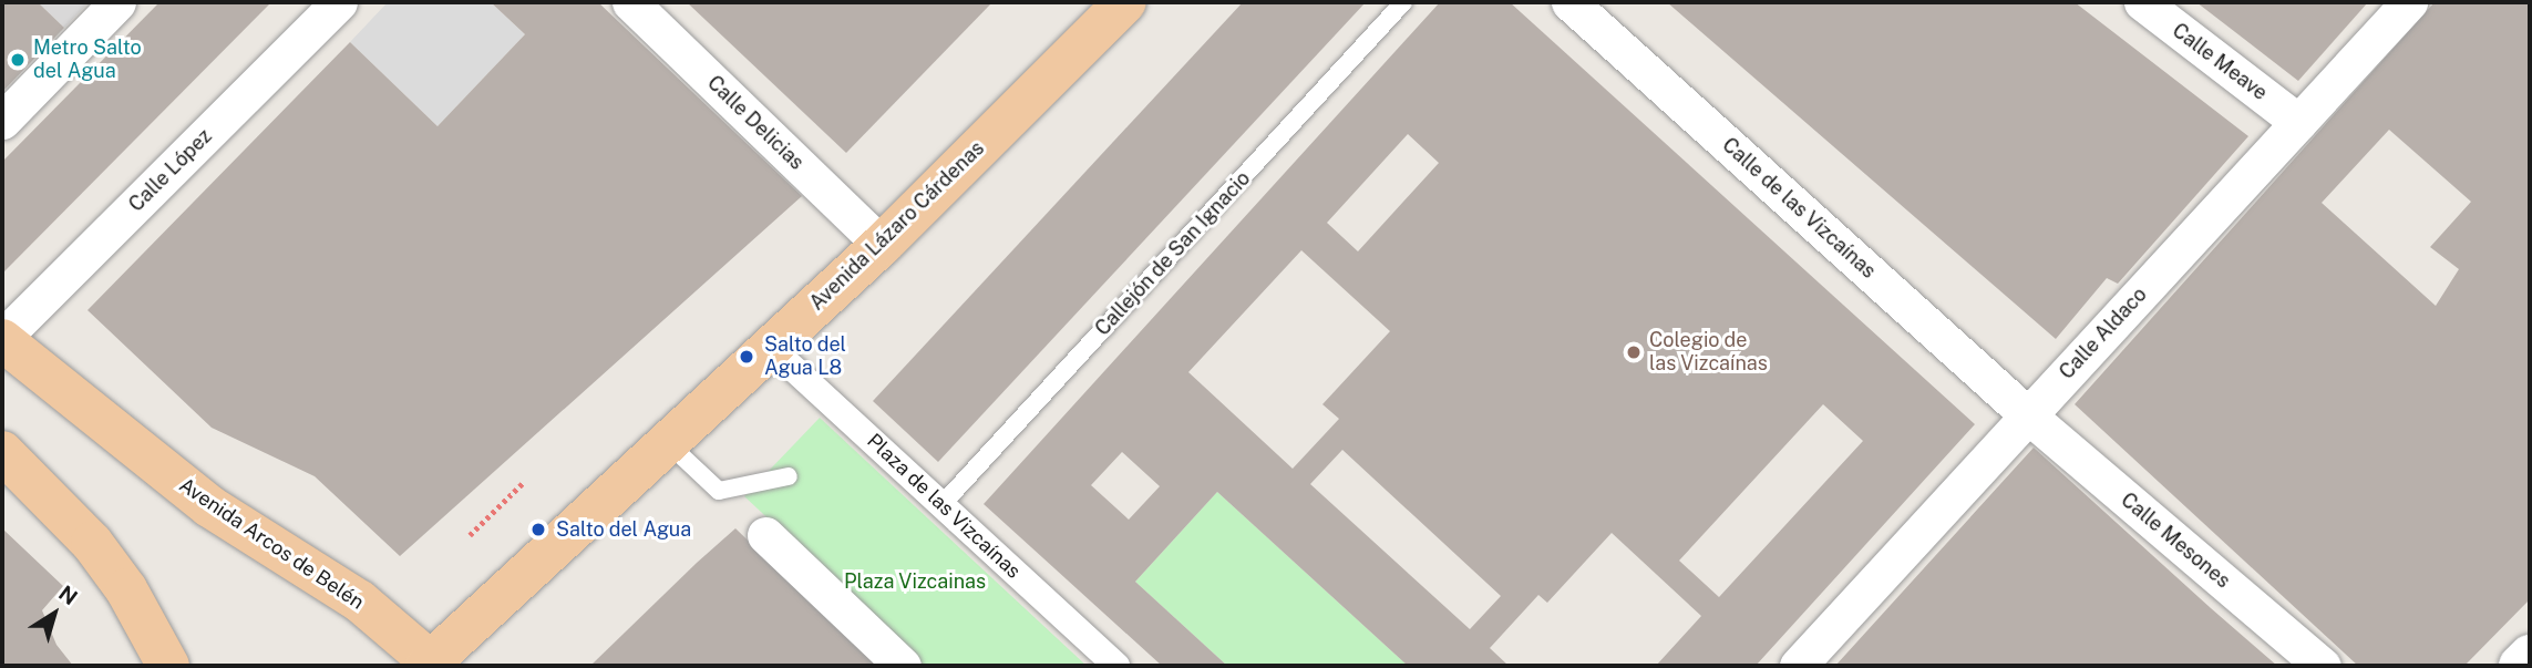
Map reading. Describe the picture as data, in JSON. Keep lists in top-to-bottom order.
{
  "streets": {
    "main road": ["Avenida Lázaro Cárdenas", "Avenida Arcos de Belén"],
    "street": [
      "Calle Meave",
      "Calle Delicias",
      "Calle López",
      "Calle de las Vizcaínas",
      "Calle Aldaco",
      "Plaza de las Vizcaínas",
      "Calle Mesones"
    ],
    "lane": ["Callejón de San Ignacio"]
  },
  "crossings": [
    ["Calle Meave", "Calle Aldaco"],
    ["Calle Delicias", "Avenida Lázaro Cárdenas"],
    ["Calle López", "Avenida Arcos de Belén"],
    ["Calle de las Vizcaínas", "Calle Aldaco"],
    ["Calle de las Vizcaínas", "Calle Mesones"],
    ["Avenida Lázaro Cárdenas", "Plaza de las Vizcaínas"],
    ["Avenida Lázaro Cárdenas", "Avenida Arcos de Belén"],
    ["Callejón de San Ignacio", "Plaza de las Vizcaínas"],
    ["Calle Aldaco", "Calle Mesones"]
  ],
  "parks": ["Plaza Vizcainas"],
  "places": [
    "Metro Salto del Agua",
    "Colegio de las Vizcaínas",
    "Salto del Agua L8",
    "Salto del Agua"
  ],
  "north": "top right"
}
